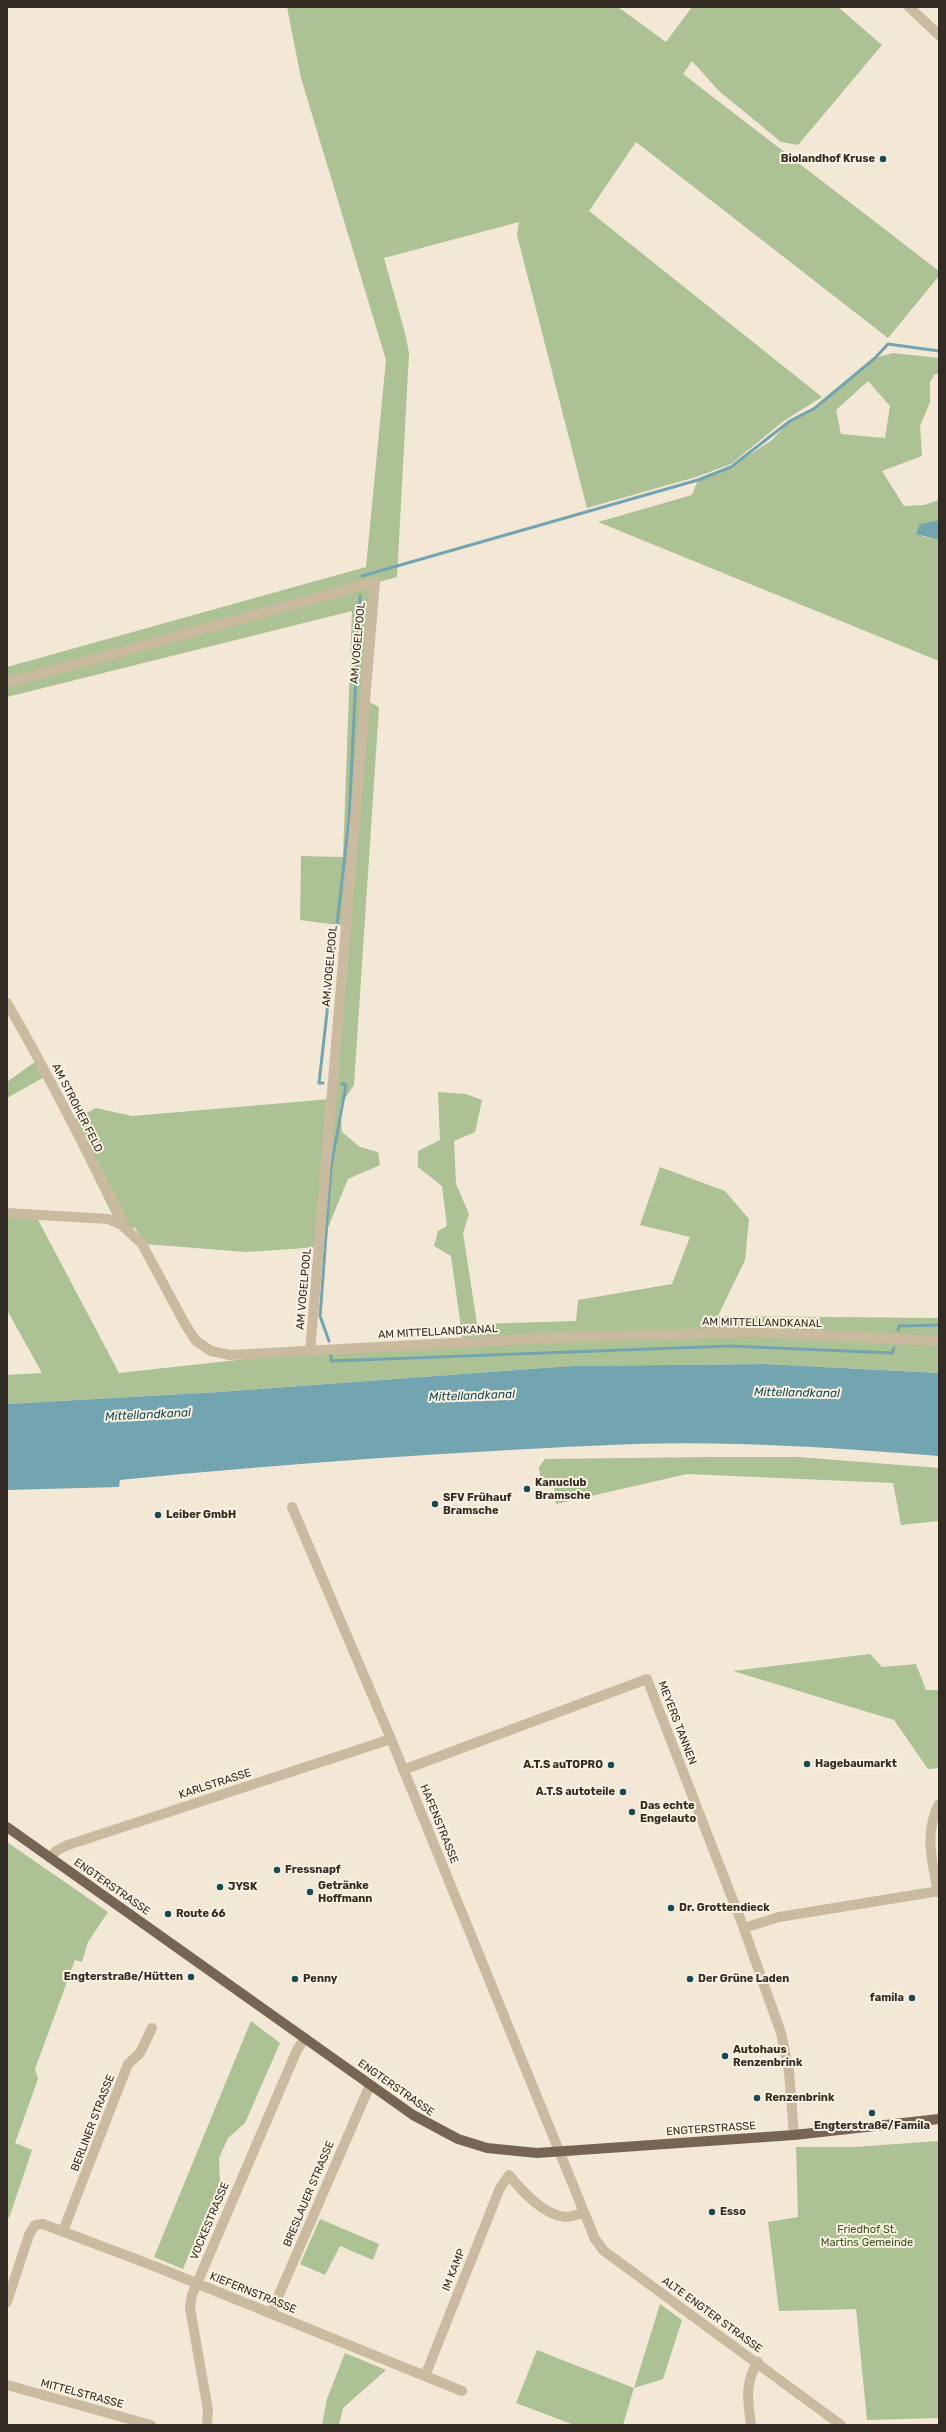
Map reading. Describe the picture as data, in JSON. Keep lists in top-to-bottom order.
{
  "streets": {
    "main road": ["ENGTERSTRASSE"],
    "street": [
      "AM VOGELPOOL",
      "AM STROHER FELD",
      "AM MITTELLANDKANAL",
      "MEYERS TANNEN",
      "KARLSTRASSE",
      "HAFENSTRASSE",
      "BERLINER STRASSE",
      "BRESLAUER STRASSE",
      "VOCKESTRASSE",
      "IM KAMP",
      "KIEFERNSTRASSE",
      "ALTE ENGTER STRASSE",
      "MITTELSTRASSE"
    ]
  },
  "crossings": [
    ["AM VOGELPOOL", "AM MITTELLANDKANAL"],
    ["AM STROHER FELD", "AM MITTELLANDKANAL"],
    ["MEYERS TANNEN", "HAFENSTRASSE"],
    ["MEYERS TANNEN", "ENGTERSTRASSE"],
    ["KARLSTRASSE", "HAFENSTRASSE"],
    ["KARLSTRASSE", "ENGTERSTRASSE"],
    ["HAFENSTRASSE", "ENGTERSTRASSE"],
    ["HAFENSTRASSE", "ALTE ENGTER STRASSE"],
    ["ENGTERSTRASSE", "BRESLAUER STRASSE"],
    ["ENGTERSTRASSE", "VOCKESTRASSE"],
    ["ENGTERSTRASSE", "ALTE ENGTER STRASSE"],
    ["BERLINER STRASSE", "KIEFERNSTRASSE"],
    ["BRESLAUER STRASSE", "KIEFERNSTRASSE"],
    ["VOCKESTRASSE", "KIEFERNSTRASSE"],
    ["IM KAMP", "KIEFERNSTRASSE"],
    ["IM KAMP", "ALTE ENGTER STRASSE"]
  ],
  "water": ["Mittellandkanal"],
  "parks": ["Friedhof St. Martins Gemeinde"],
  "places": [
    "Biolandhof Kruse",
    "Kanuclub Bramsche",
    "SFV Frühauf Bramsche",
    "Leiber GmbH",
    "Hagebaumarkt",
    "A.T.S auTOPRO",
    "A.T.S autoteile",
    "Das echte Engelauto",
    "Fressnapf",
    "JYSK",
    "Getränke Hoffmann",
    "Dr. Grottendieck",
    "Route 66",
    "Engterstraße/Hütten",
    "Penny",
    "Der Grüne Laden",
    "famila",
    "Autohaus Renzenbrink",
    "Renzenbrink",
    "Engterstraße/Famila",
    "Esso"
  ]
}
